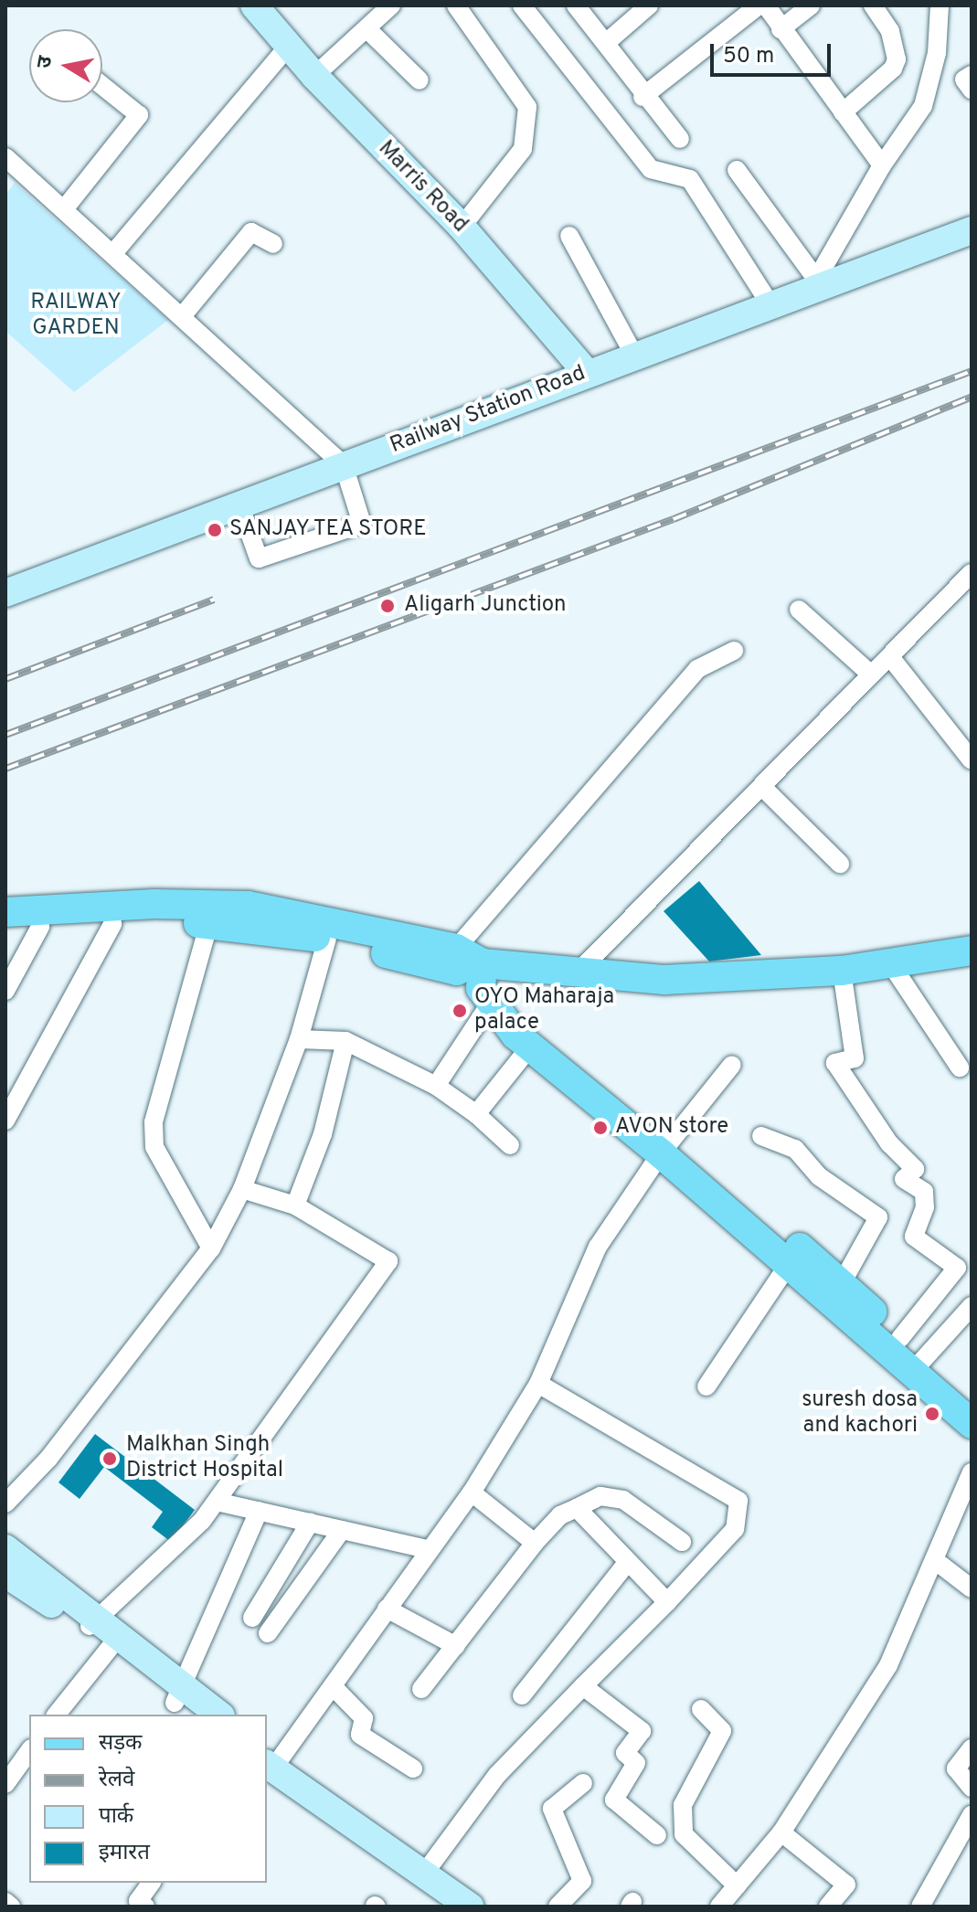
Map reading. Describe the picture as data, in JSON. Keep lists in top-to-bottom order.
{
  "streets": {
    "street": ["Marris Road", "Railway Station Road"]
  },
  "crossings": [
    ["Marris Road", "Railway Station Road"]
  ],
  "parks": ["RAILWAY GARDEN"],
  "places": [
    "SANJAY TEA STORE",
    "Aligarh Junction",
    "OYO Maharaja palace",
    "AVON store",
    "suresh dosa and kachori",
    "Malkhan Singh District Hospital"
  ],
  "legend": [
    "सड़क",
    "रेलवे",
    "पार्क",
    "इमारत"
  ],
  "scale_bar": "50 m",
  "north": "left"
}
